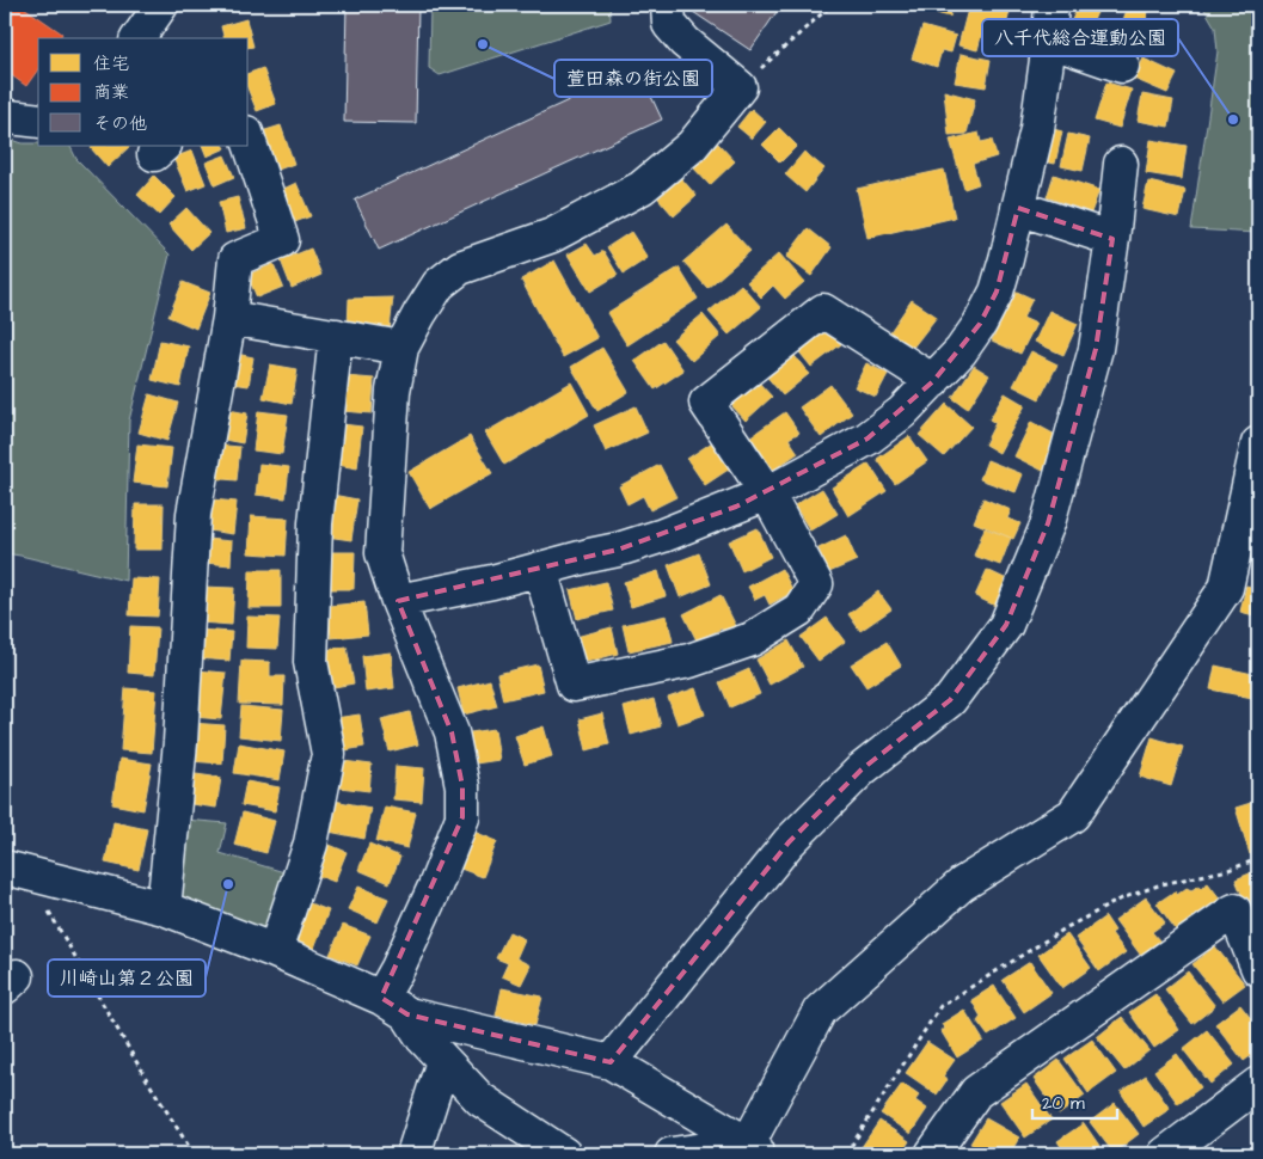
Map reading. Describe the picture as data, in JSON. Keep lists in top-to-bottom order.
{
  "places": ["萱田森の街公園", "八千代総合運動公園", "川崎山第２公園"],
  "legend": ["住宅", "商業", "その他"],
  "scale_bar": "20 m"
}
